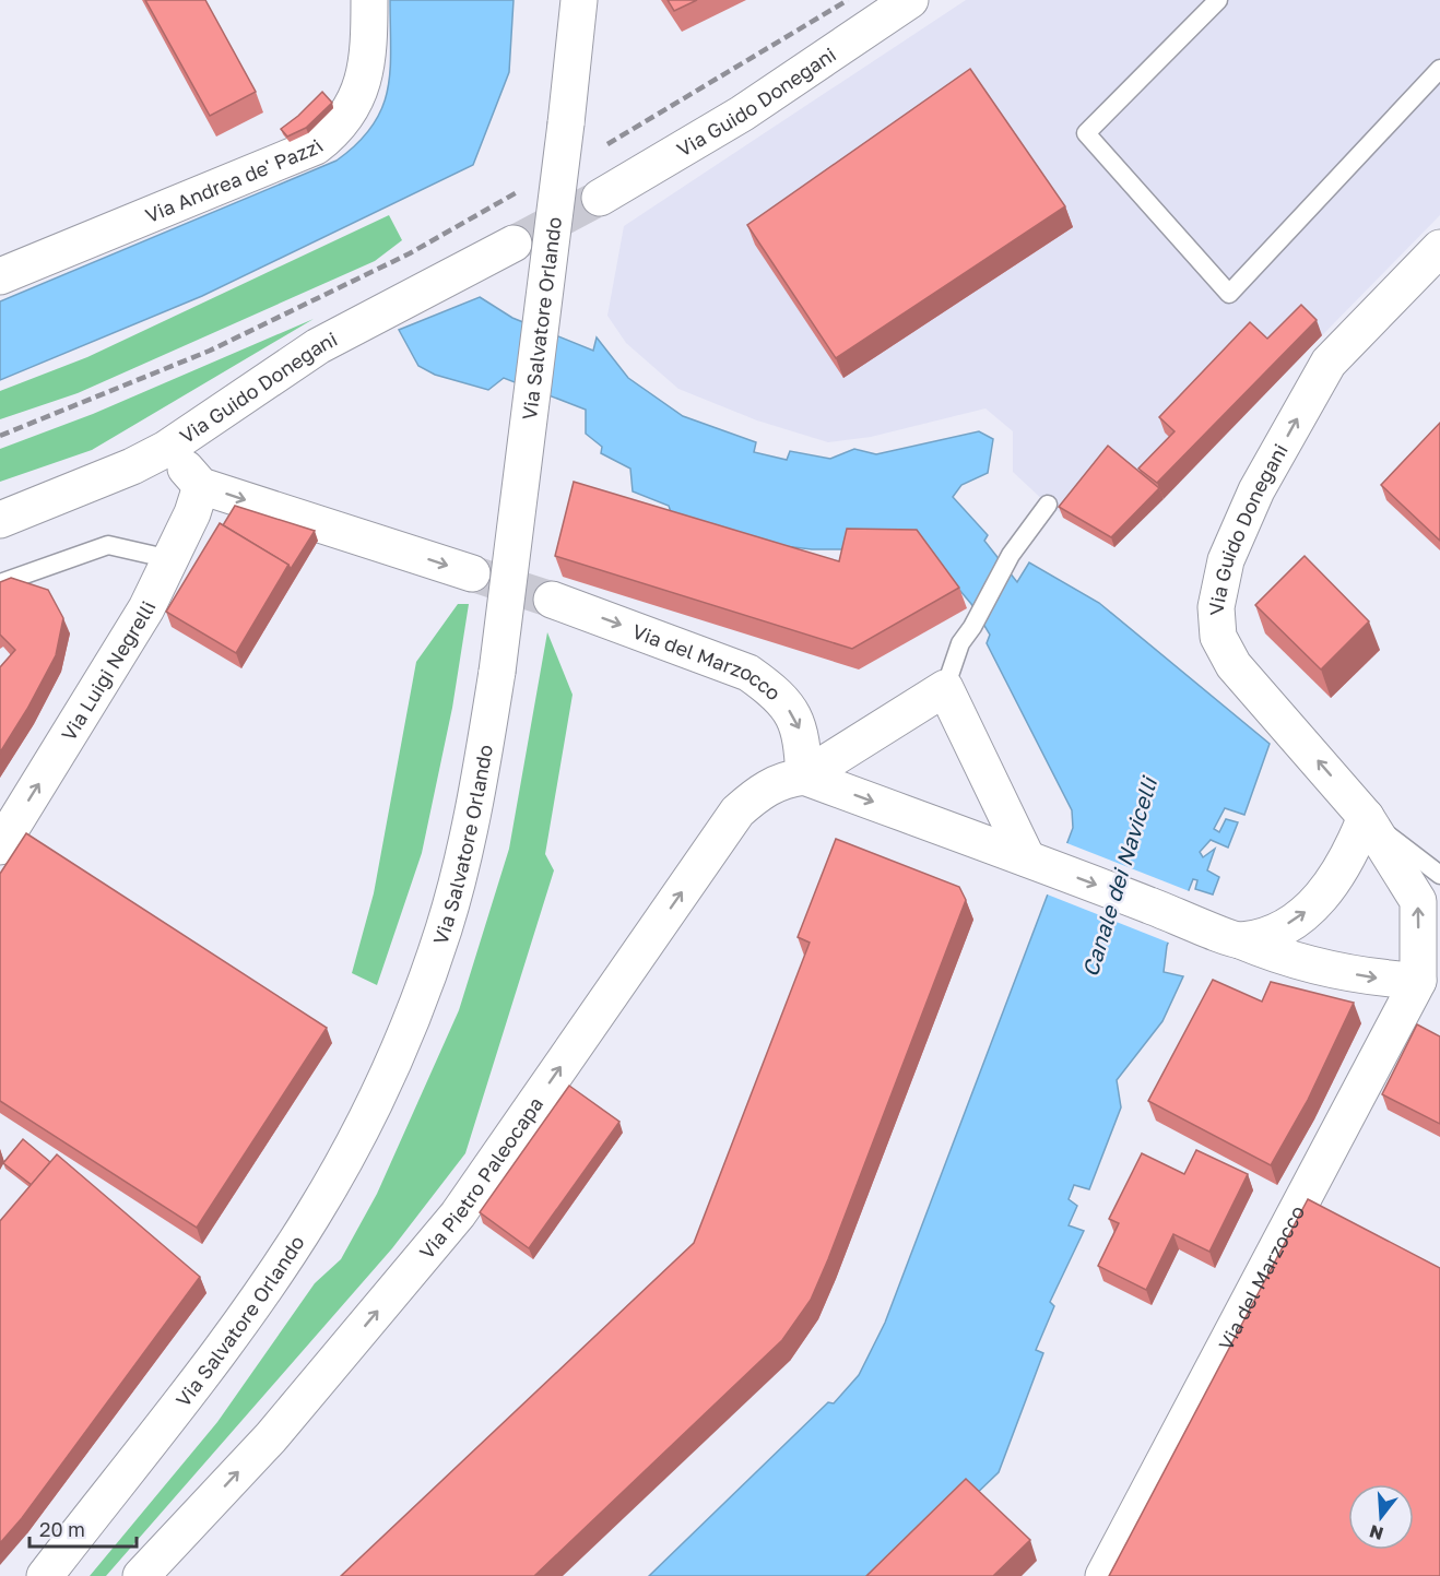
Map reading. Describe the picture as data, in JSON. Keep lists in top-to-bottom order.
{
  "streets": {
    "street": [
      "Via Guido Donegani",
      "Via Andrea de' Pazzi",
      "Via Salvatore Orlando",
      "Via del Marzocco",
      "Via Luigi Negrelli",
      "Via Pietro Paleocapa"
    ]
  },
  "crossings": [
    ["Via Guido Donegani", "Via del Marzocco"],
    ["Via del Marzocco", "Via Pietro Paleocapa"]
  ],
  "one_way": ["Via Luigi Negrelli", "Via Pietro Paleocapa"],
  "water": ["Canale dei Navicelli"],
  "scale_bar": "20 m",
  "north": "bottom"
}
